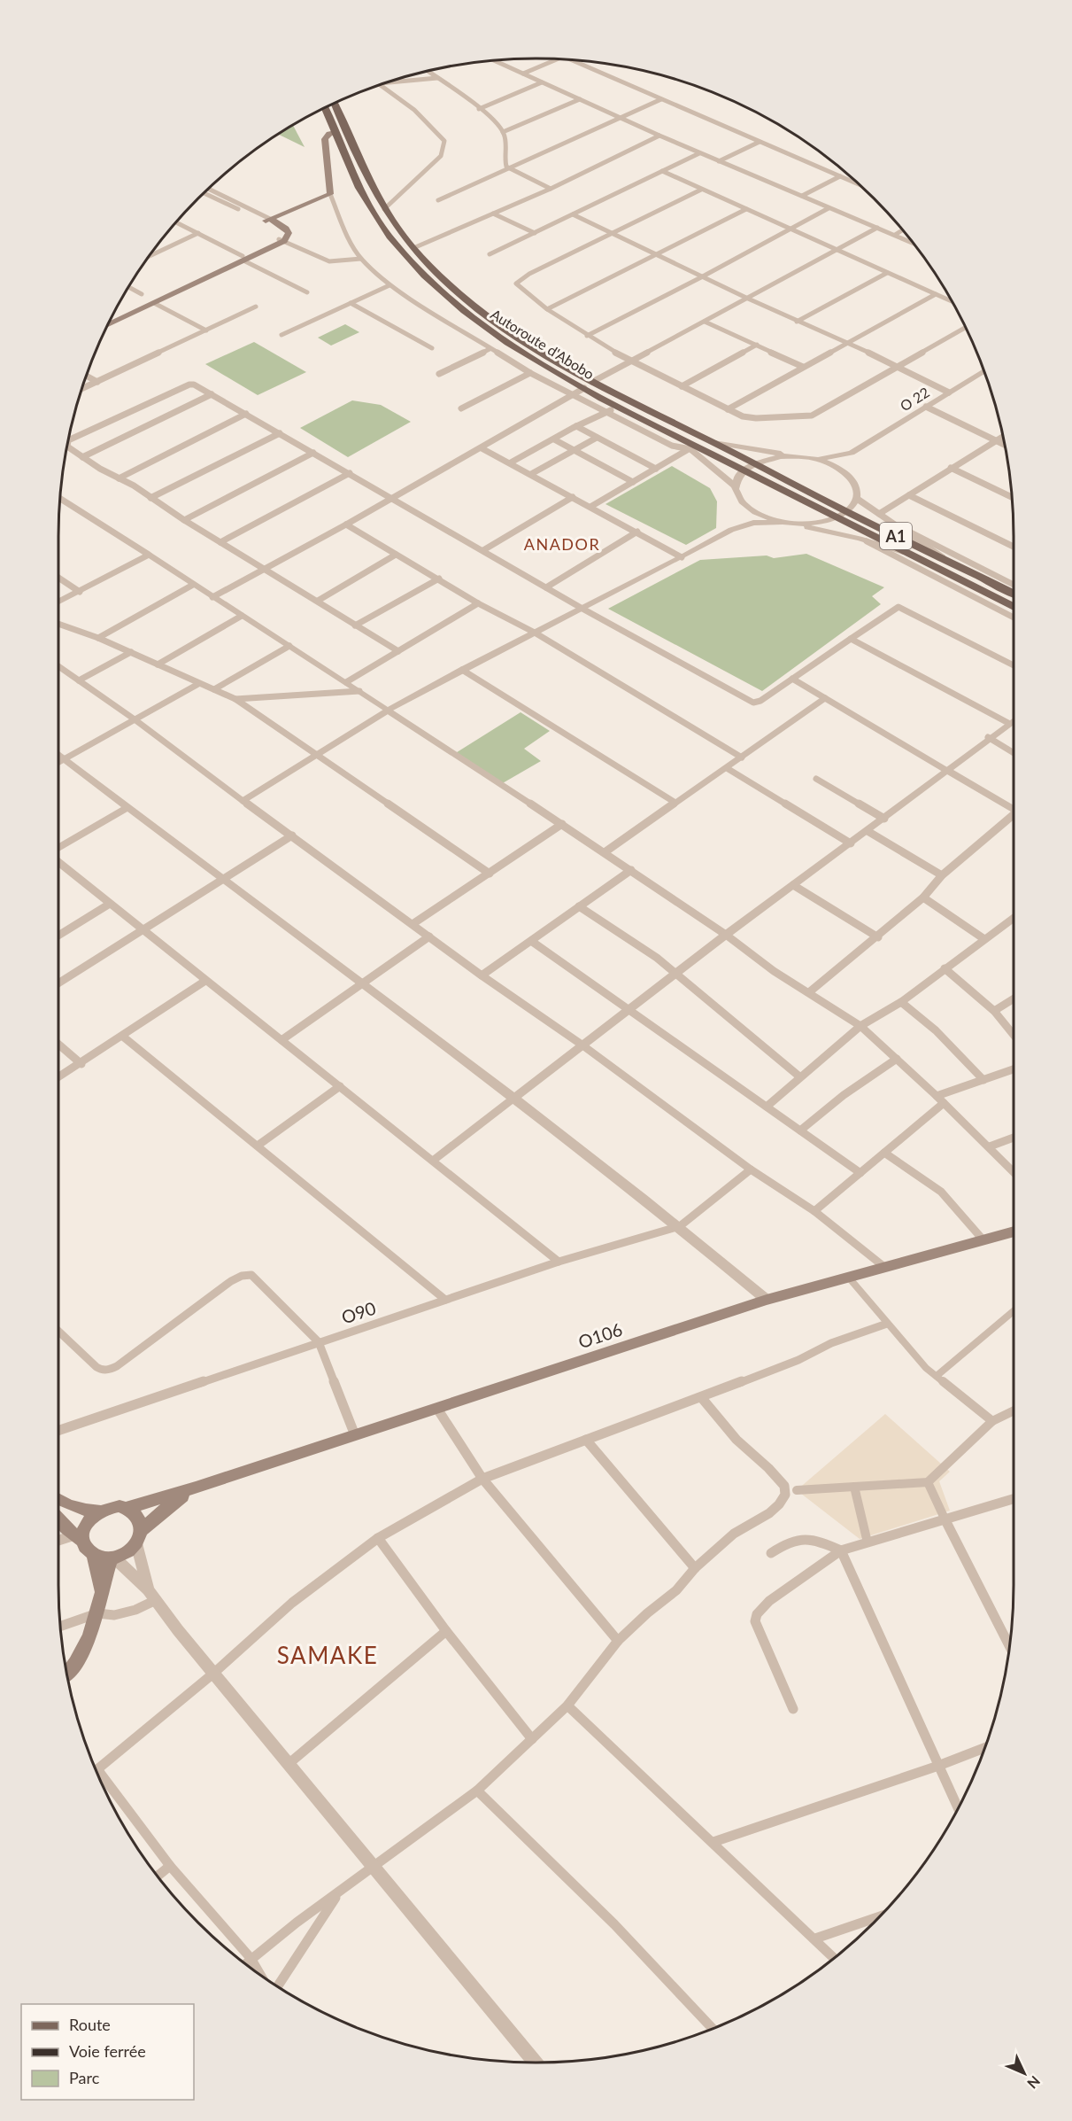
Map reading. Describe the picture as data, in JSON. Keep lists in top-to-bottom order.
{
  "streets": {
    "main road": ["Autoroute d'Abobo", "A1", "O106"],
    "street": ["O 22", "O90"]
  },
  "crossings": [
    ["Autoroute d'Abobo", "A1"]
  ],
  "districts": ["ANADOR", "SAMAKE"],
  "legend": ["Route", "Voie ferrée", "Parc"],
  "north": "bottom right"
}
